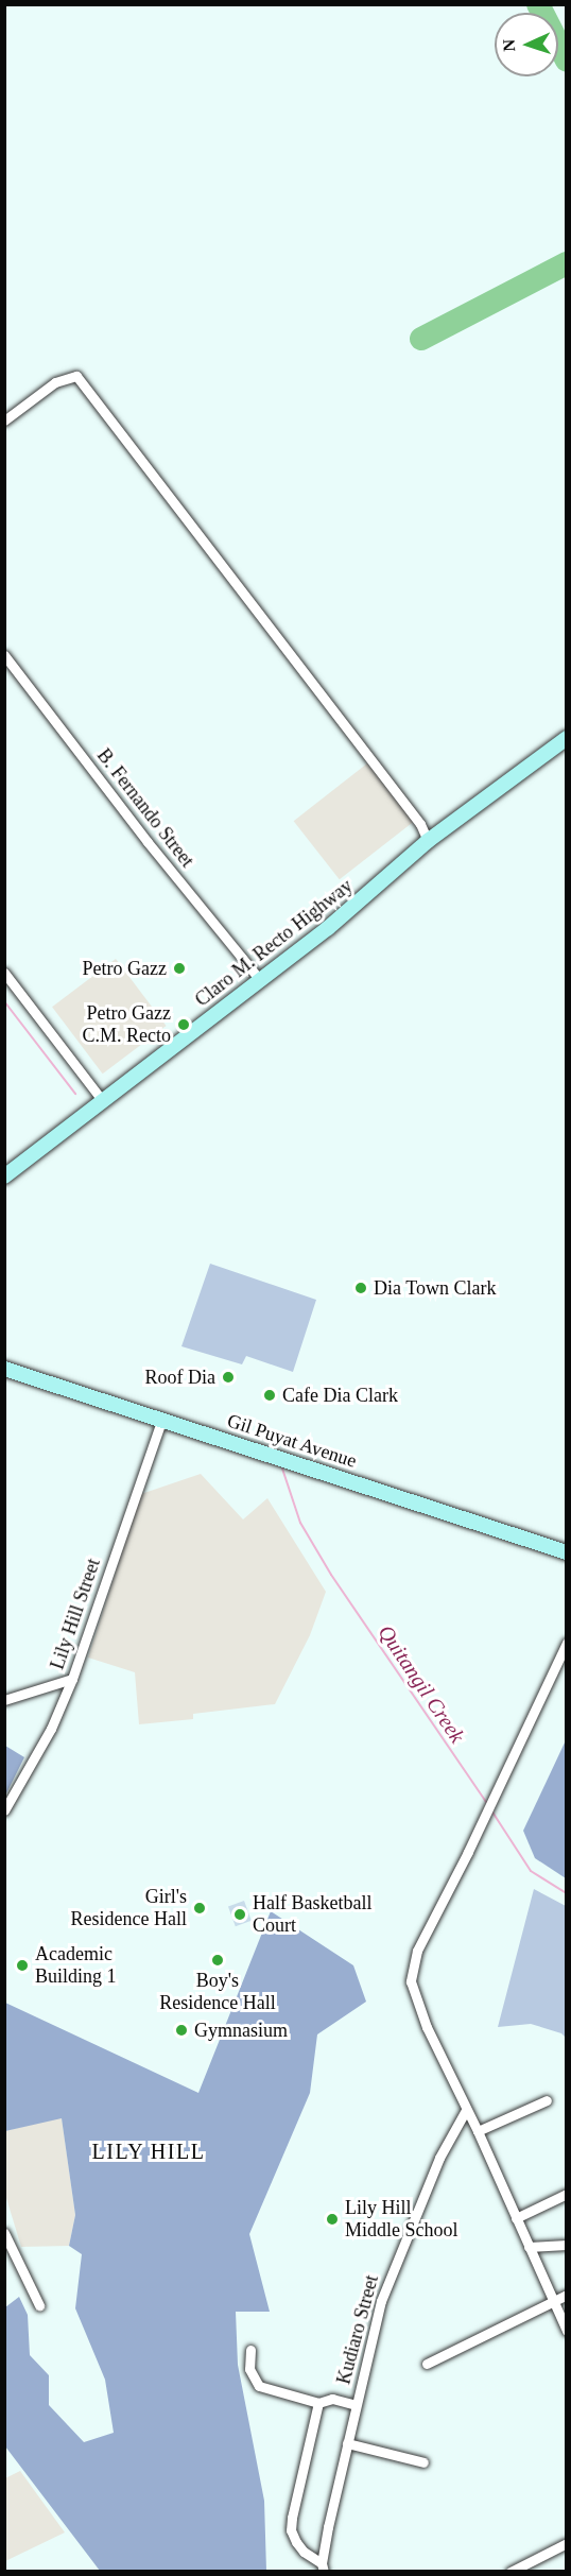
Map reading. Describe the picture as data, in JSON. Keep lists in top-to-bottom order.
{
  "streets": {
    "main road": ["Claro M. Recto Highway", "Gil Puyat Avenue"],
    "street": ["B. Fernando Street", "Lily Hill Street", "Kudiaro Street"]
  },
  "crossings": [
    ["B. Fernando Street", "Claro M. Recto Highway"],
    ["Gil Puyat Avenue", "Lily Hill Street"]
  ],
  "districts": ["LILY HILL"],
  "water": ["Quitangil Creek"],
  "places": [
    "Petro Gazz",
    "Petro Gazz C.M. Recto",
    "Dia Town Clark",
    "Roof Dia",
    "Cafe Dia Clark",
    "Girl's Residence Hall",
    "Half Basketball Court",
    "Boy's Residence Hall",
    "Academic Building 1",
    "Gymnasium",
    "Lily Hill Middle School"
  ],
  "north": "left"
}
